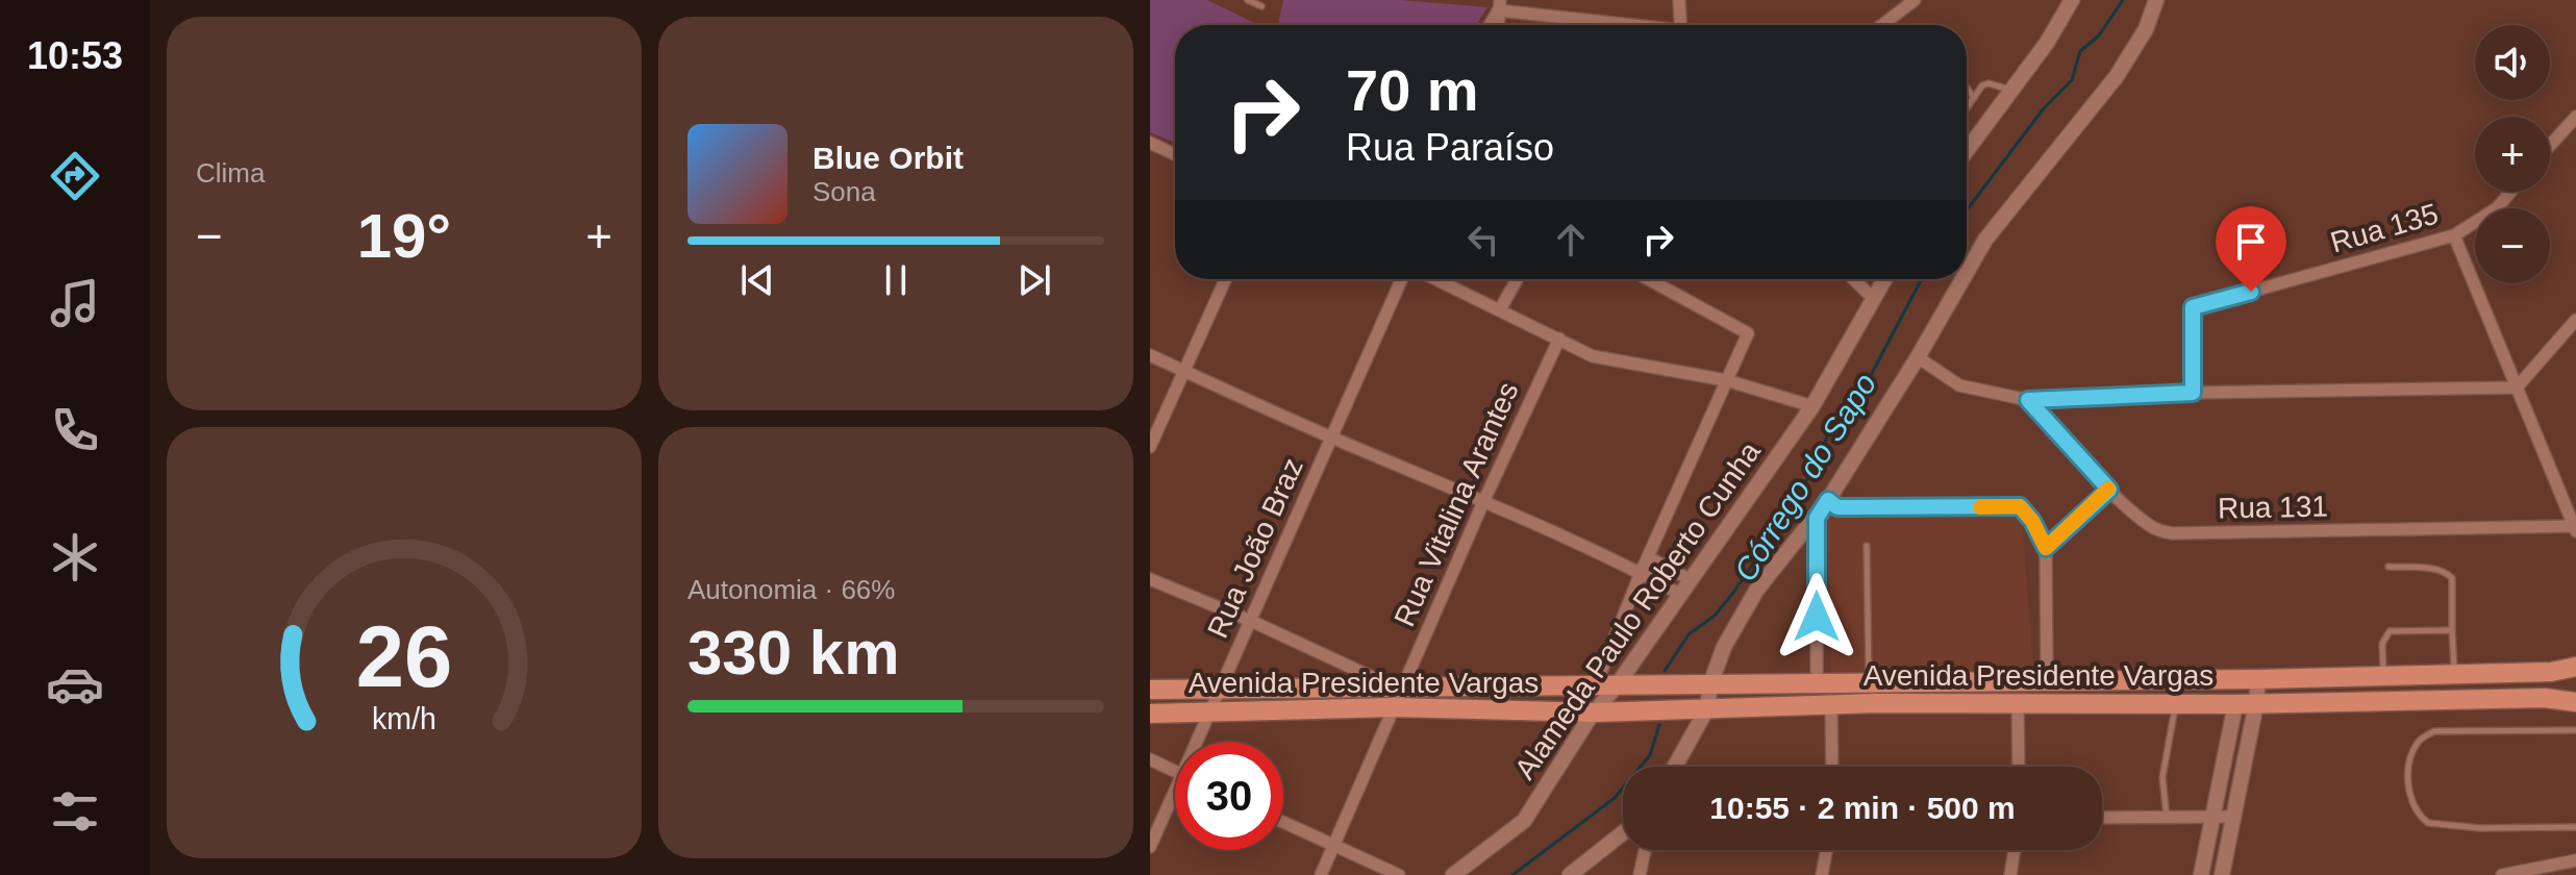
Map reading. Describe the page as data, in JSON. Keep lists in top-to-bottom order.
{
  "streets": {
    "main road": ["Avenida Presidente Vargas"],
    "street": [
      "Rua 135",
      "Rua Vitalina Arantes",
      "Rua 131",
      "Rua João Braz",
      "Alameda Paulo Roberto Cunha"
    ]
  },
  "crossings": [
    ["Rua Vitalina Arantes", "Avenida Presidente Vargas"],
    ["Rua João Braz", "Avenida Presidente Vargas"],
    ["Alameda Paulo Roberto Cunha", "Avenida Presidente Vargas"]
  ],
  "water": ["Córrego do Sapo"],
  "page": {
    "tabs": "10:53",
    "tile": [
      "Clima",
      ["Autonomia · 66%", "330 km"]
    ],
    "map_buttons": ["+", "−"],
    "turn": ["70 m", "Rua Paraíso"],
    "song": ["Blue Orbit", "Sona"],
    "heat": ["−", "19°", "+"],
    "limit": "30",
    "trip": "10:55 · 2 min · 500 m",
    "gauge": ["26", "km/h"]
  }
}
